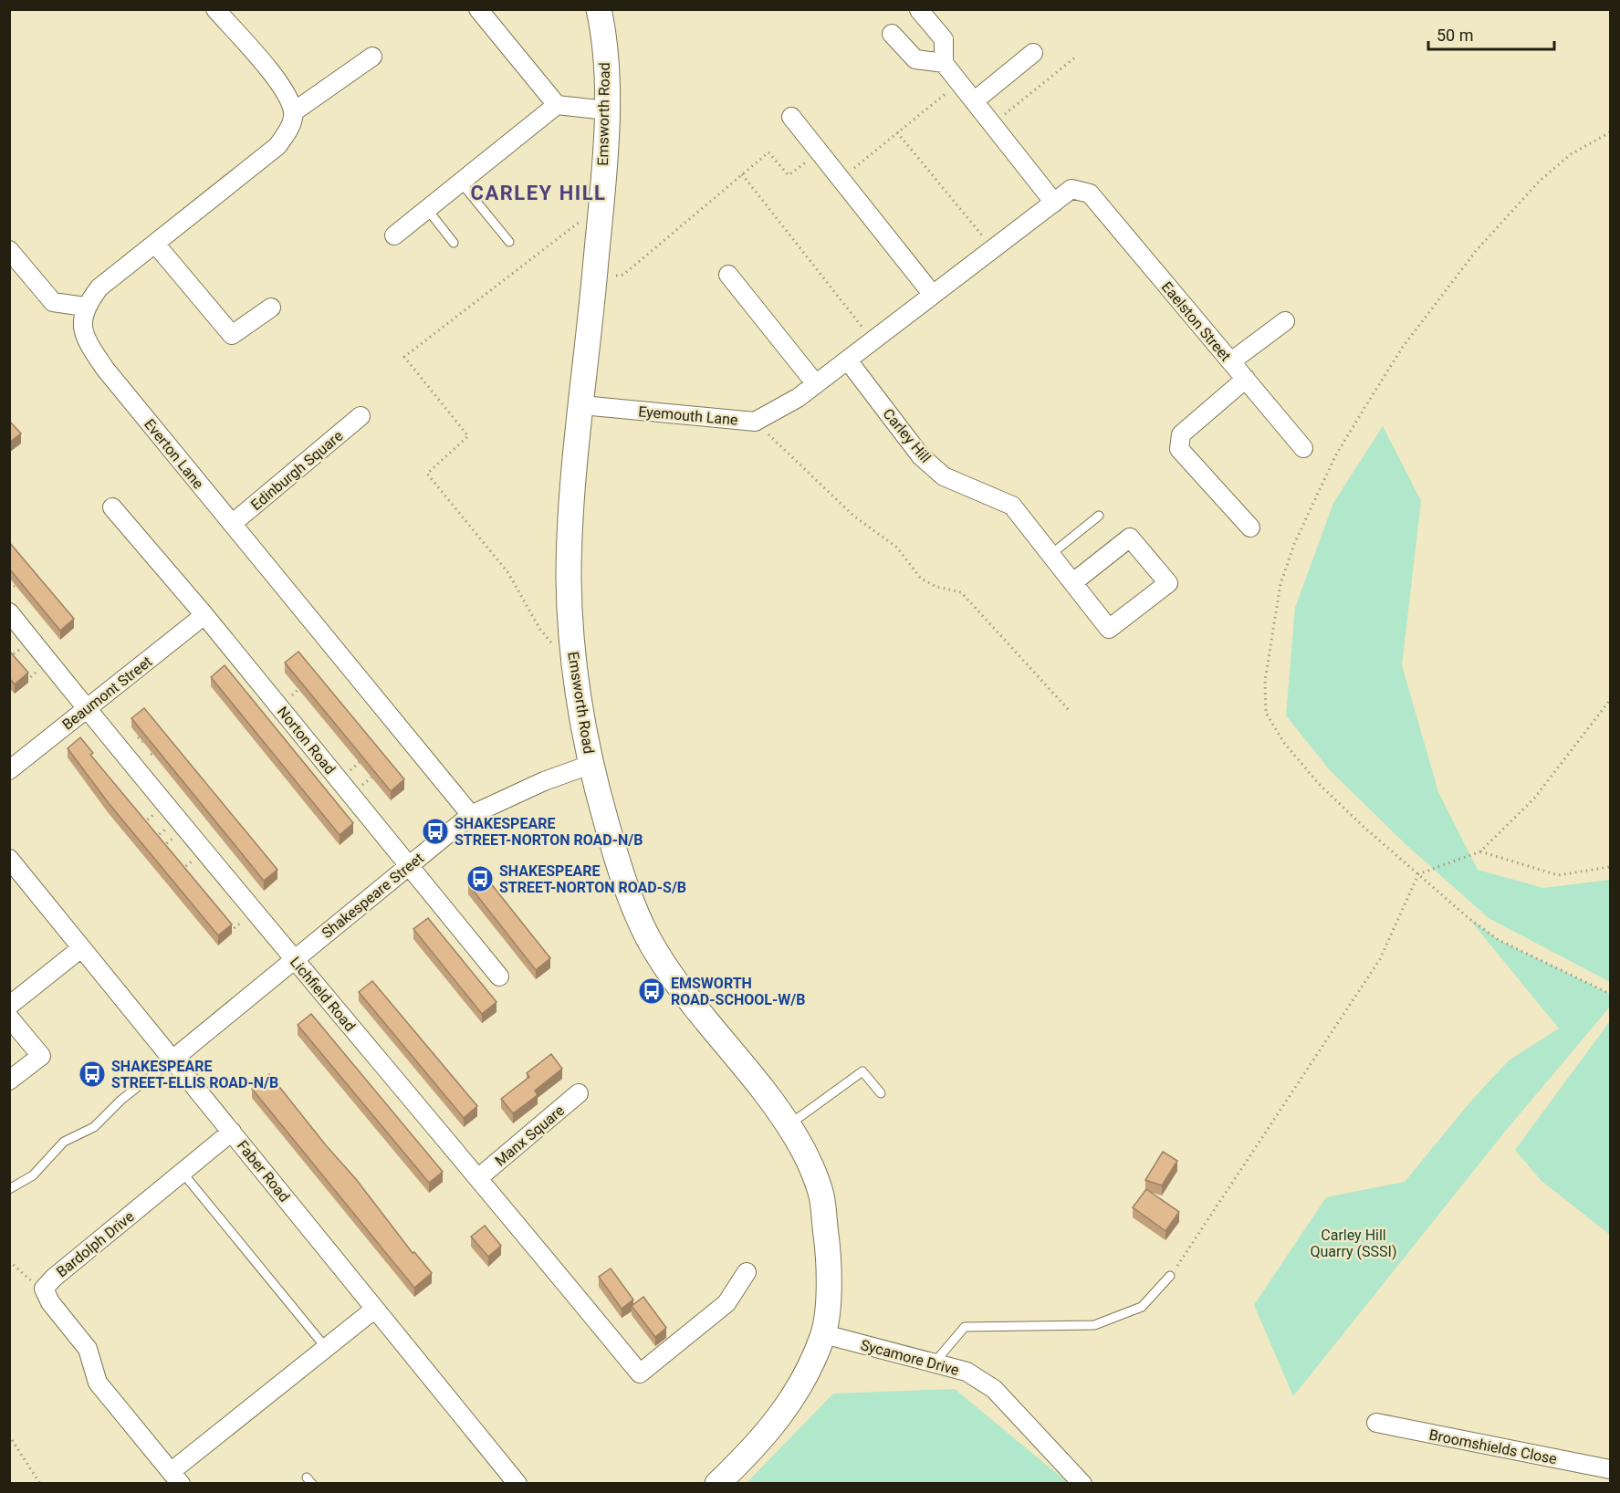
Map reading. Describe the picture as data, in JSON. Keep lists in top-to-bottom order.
{
  "streets": {
    "street": [
      "Emsworth Road",
      "Eaelston Street",
      "Eyemouth Lane",
      "Carley Hill",
      "Everton Lane",
      "Edinburgh Square",
      "Beaumont Street",
      "Norton Road",
      "Shakespeare Street",
      "Lichfield Road",
      "Manx Square",
      "Faber Road",
      "Bardolph Drive",
      "Sycamore Drive",
      "Broomshields Close"
    ]
  },
  "crossings": [
    ["Emsworth Road", "Eyemouth Lane"],
    ["Emsworth Road", "Shakespeare Street"],
    ["Emsworth Road", "Sycamore Drive"],
    ["Eaelston Street", "Eyemouth Lane"],
    ["Eyemouth Lane", "Carley Hill"],
    ["Everton Lane", "Edinburgh Square"],
    ["Everton Lane", "Shakespeare Street"],
    ["Beaumont Street", "Norton Road"],
    ["Beaumont Street", "Lichfield Road"],
    ["Norton Road", "Shakespeare Street"],
    ["Shakespeare Street", "Lichfield Road"],
    ["Shakespeare Street", "Faber Road"],
    ["Lichfield Road", "Manx Square"],
    ["Faber Road", "Bardolph Drive"]
  ],
  "districts": ["CARLEY HILL"],
  "parks": ["Carley Hill Quarry (SSSI)"],
  "places": {
    "bus stop": [
      "SHAKESPEARE STREET-NORTON ROAD-N/B",
      "SHAKESPEARE STREET-NORTON ROAD-S/B",
      "EMSWORTH ROAD-SCHOOL-W/B",
      "SHAKESPEARE STREET-ELLIS ROAD-N/B"
    ]
  },
  "scale_bar": "50 m"
}
